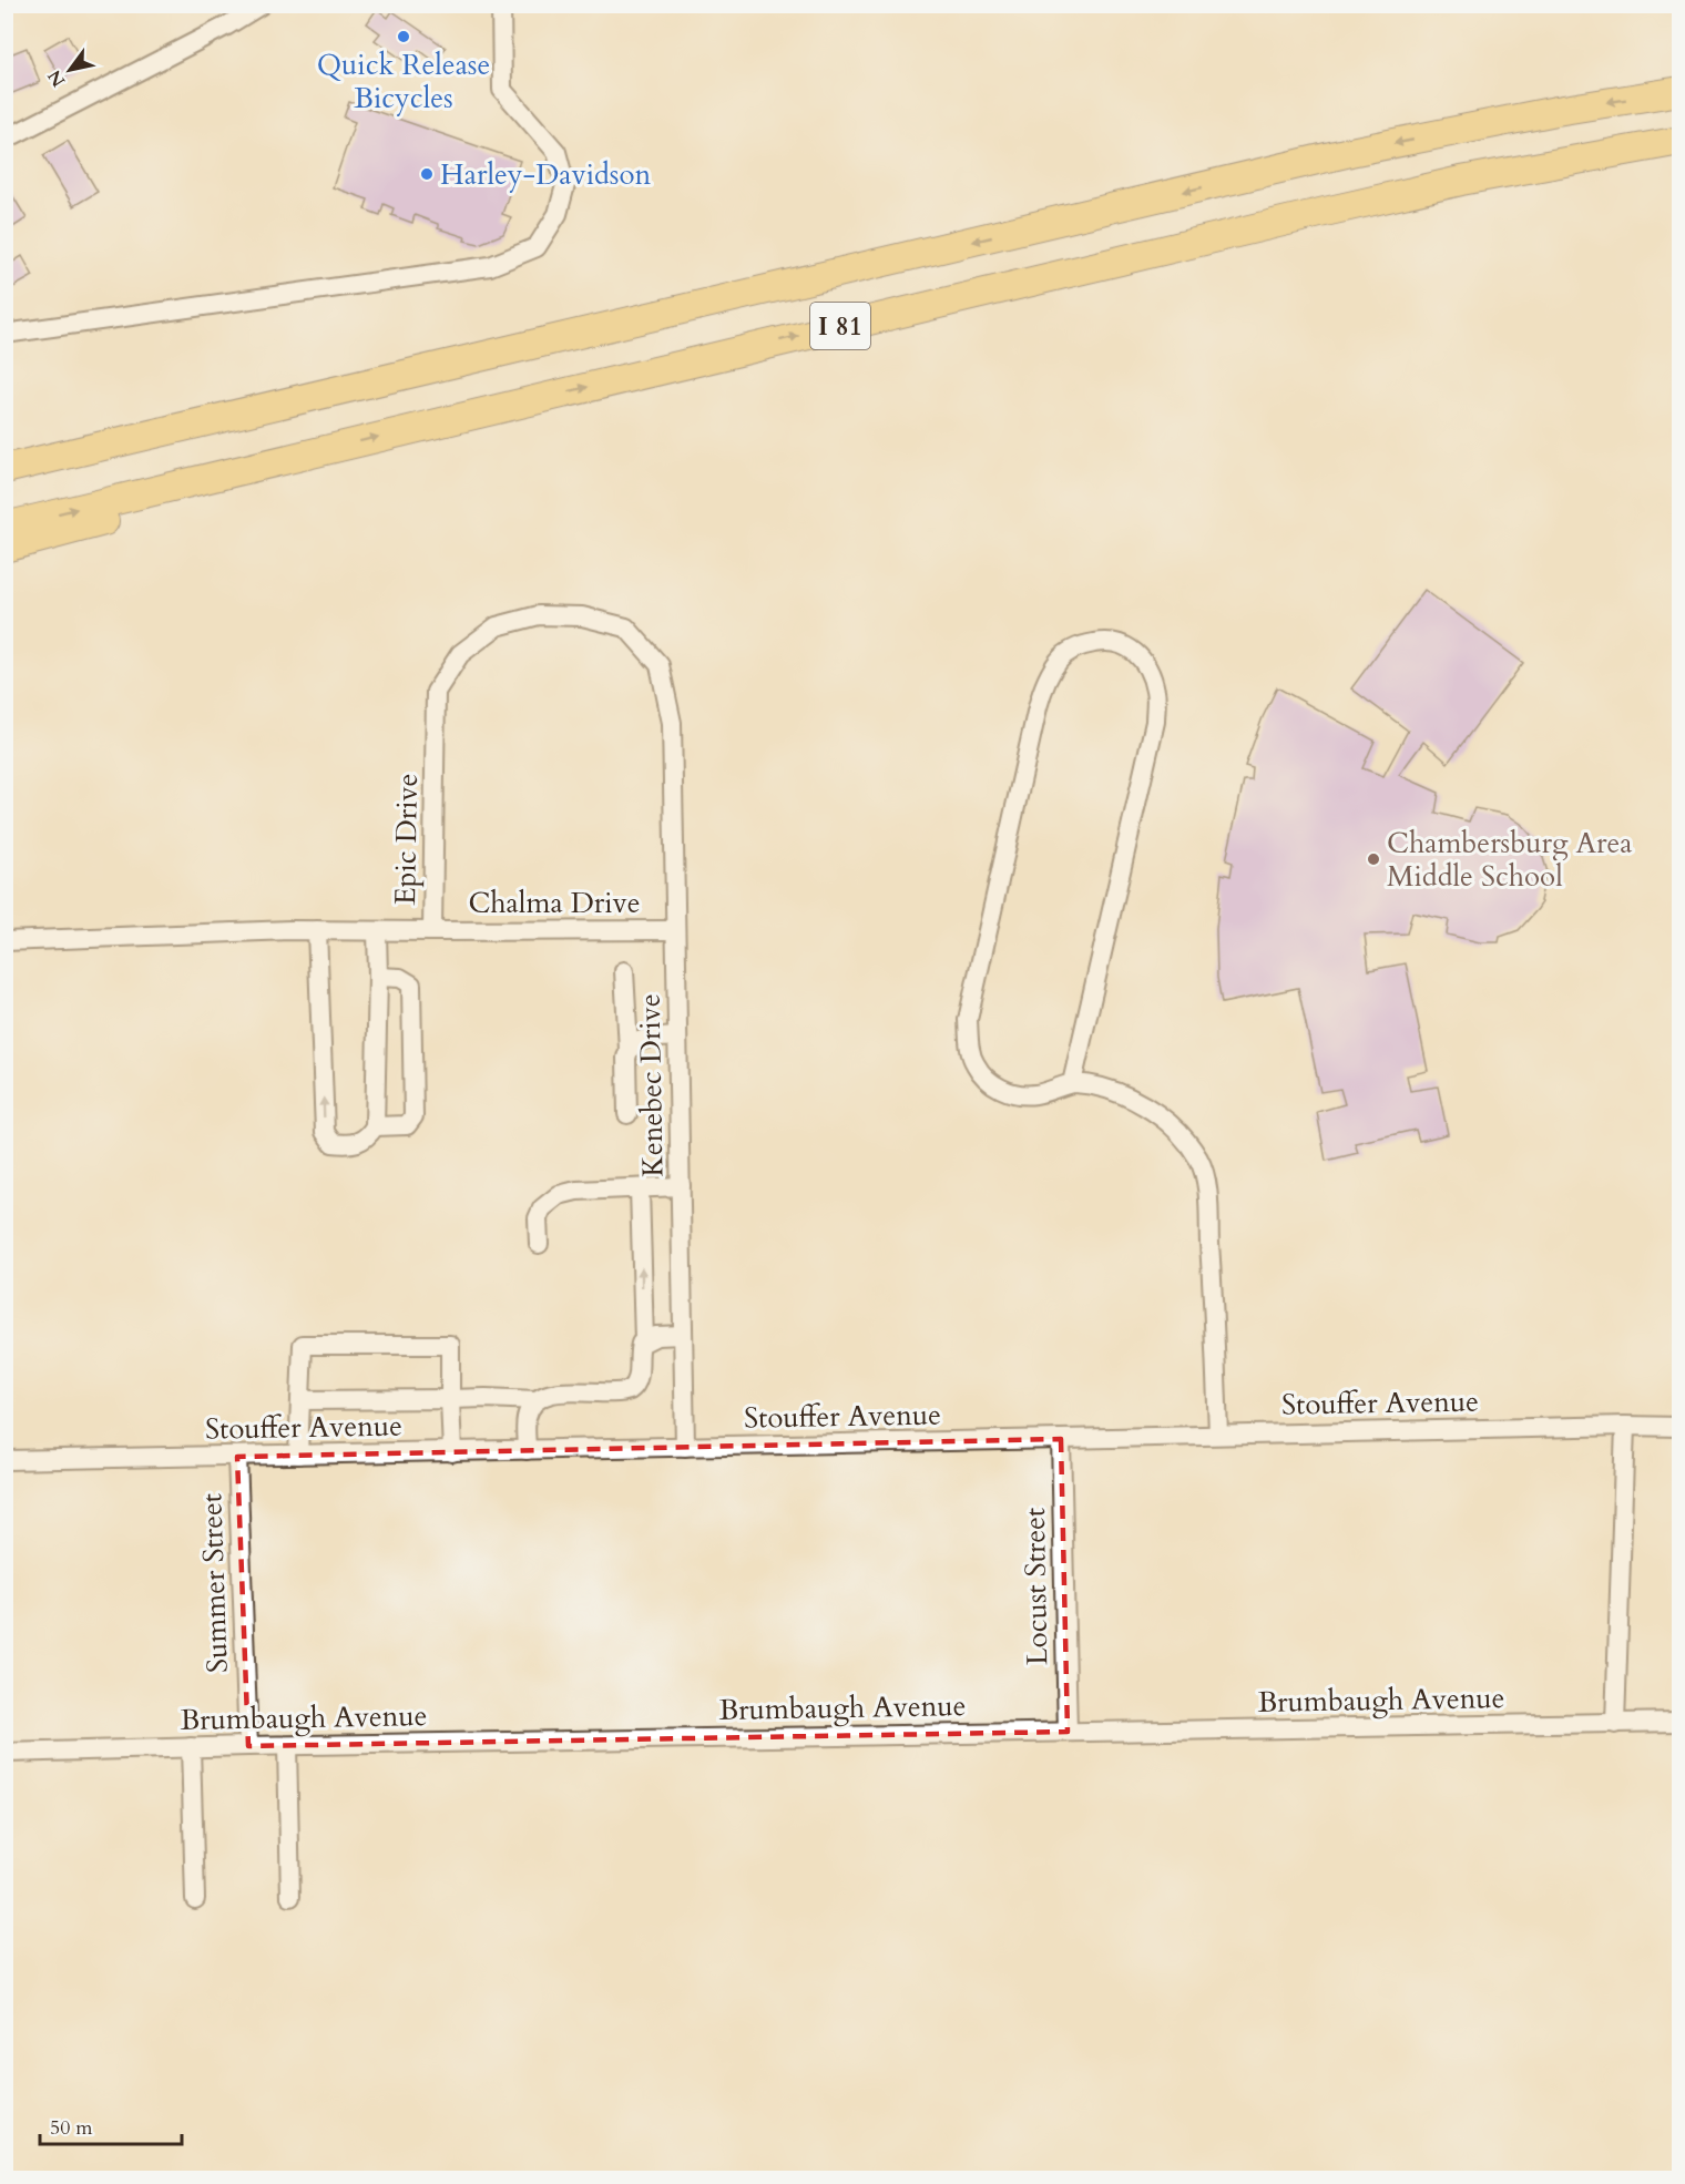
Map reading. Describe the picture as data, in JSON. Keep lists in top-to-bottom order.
{
  "streets": {
    "highway": ["I 81"],
    "street": [
      "Epic Drive",
      "Chalma Drive",
      "Kenebec Drive",
      "Stouffer Avenue",
      "Summer Street",
      "Locust Street",
      "Brumbaugh Avenue"
    ]
  },
  "crossings": [
    ["Epic Drive", "Chalma Drive"],
    ["Epic Drive", "Kenebec Drive"],
    ["Chalma Drive", "Kenebec Drive"],
    ["Kenebec Drive", "Stouffer Avenue"],
    ["Stouffer Avenue", "Summer Street"],
    ["Stouffer Avenue", "Locust Street"],
    ["Summer Street", "Brumbaugh Avenue"],
    ["Locust Street", "Brumbaugh Avenue"]
  ],
  "places": ["Quick Release Bicycles", "Harley-Davidson", "Chambersburg Area Middle School"],
  "scale_bar": "50 m",
  "north": "bottom left"
}
